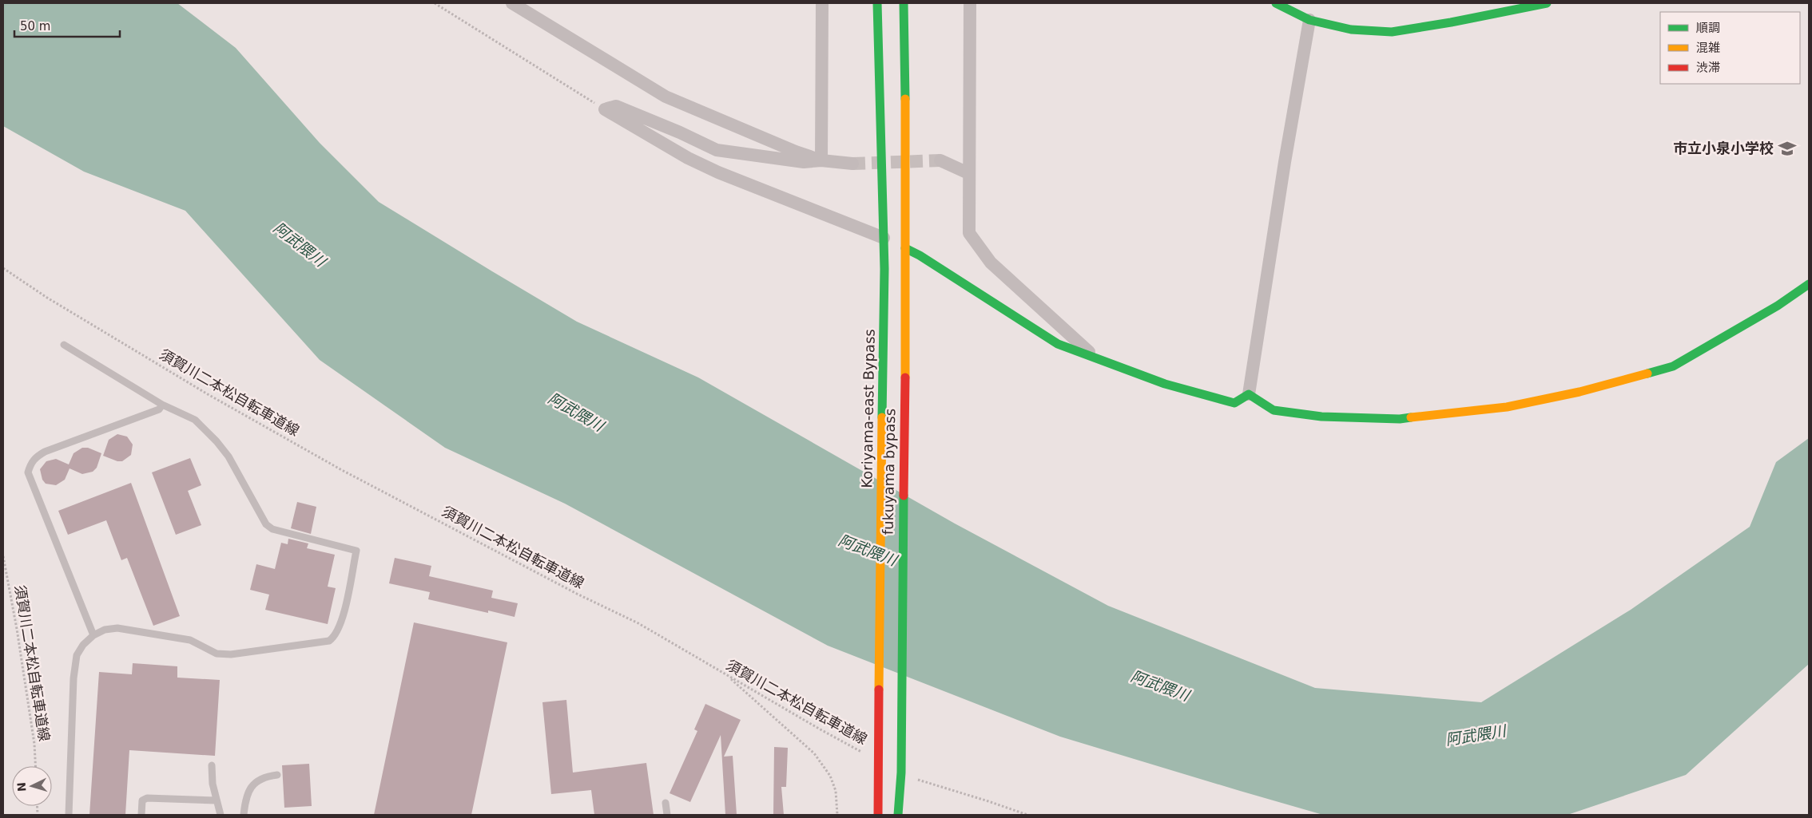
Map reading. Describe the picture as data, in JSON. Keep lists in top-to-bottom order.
{
  "streets": {
    "main road": ["Koriyama-east Bypass", "fukuyama bypass"],
    "path": ["須賀川二本松自転車道線"]
  },
  "water": ["阿武隈川"],
  "places": {
    "school or university": ["市立小泉小学校"]
  },
  "legend": ["順調", "混雑", "渋滞"],
  "scale_bar": "50 m",
  "north": "left"
}
